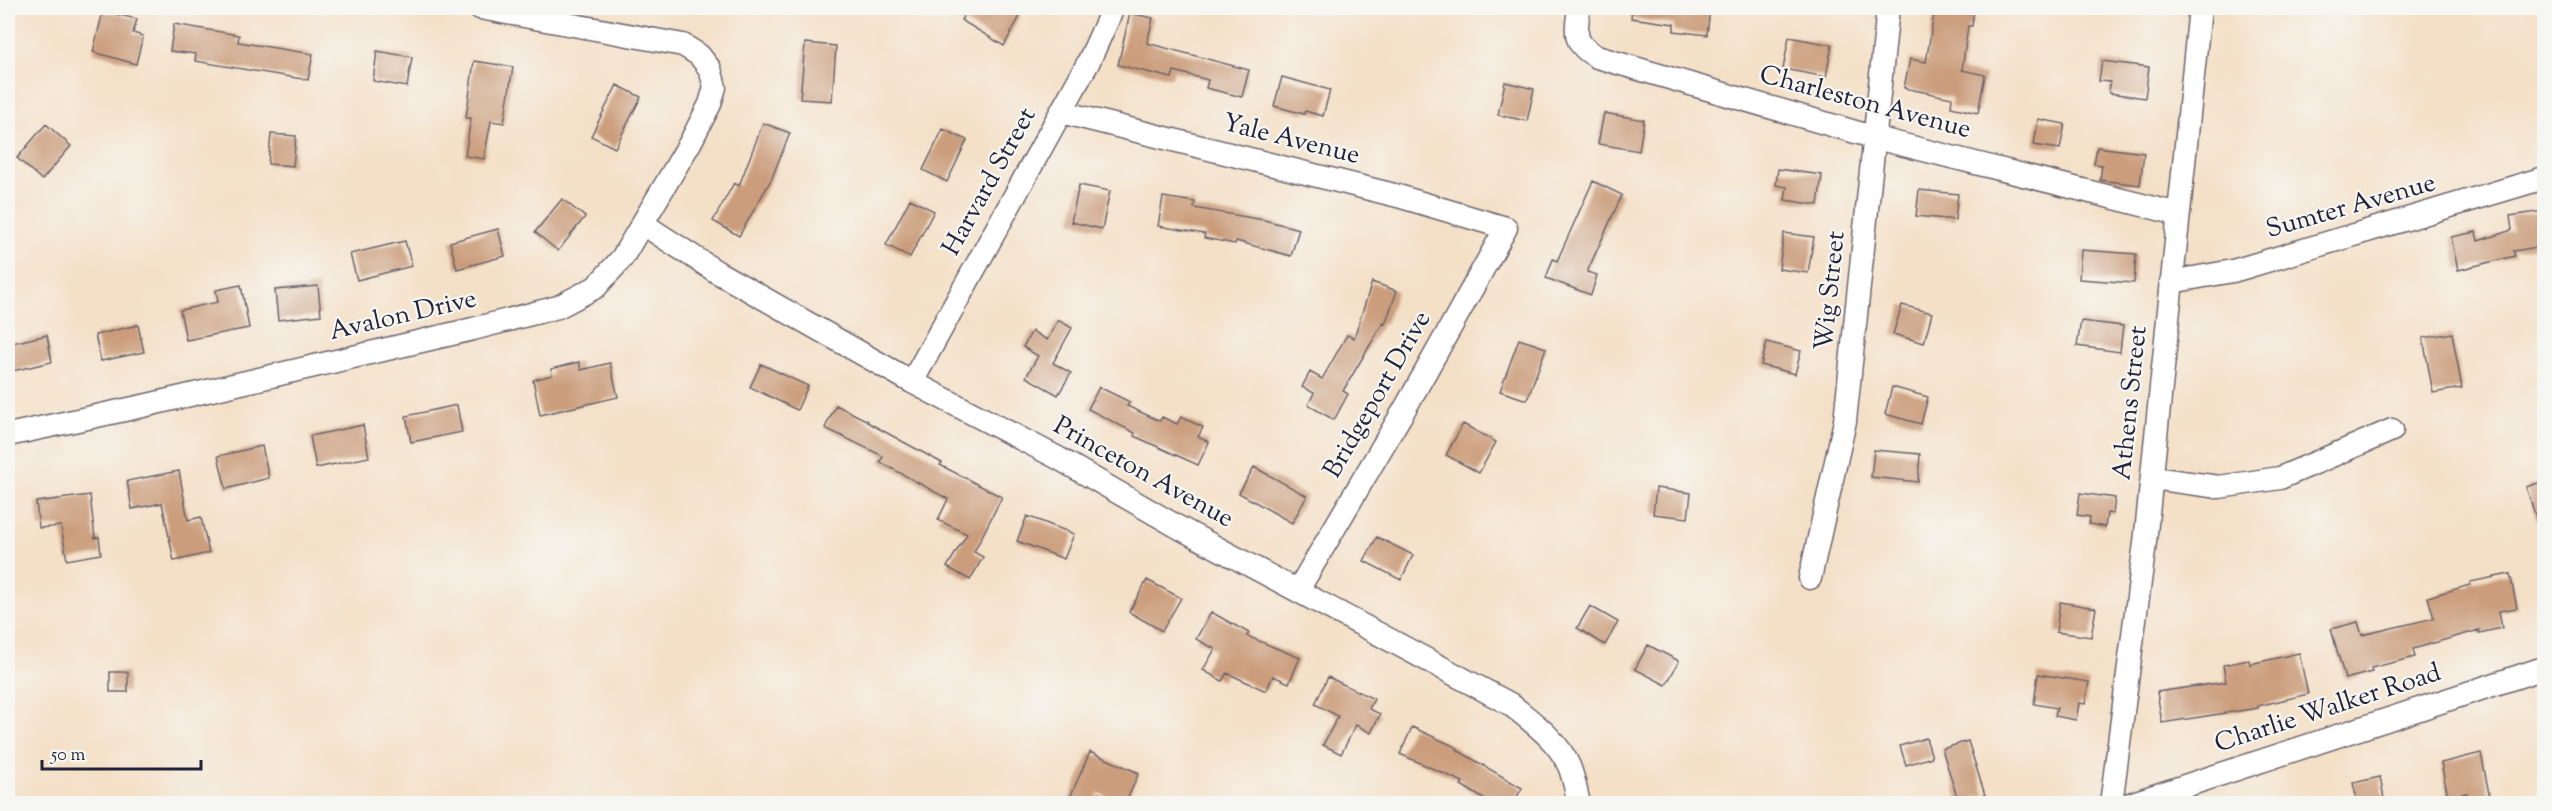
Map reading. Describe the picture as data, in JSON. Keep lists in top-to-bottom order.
{
  "streets": {
    "street": [
      "Charleston Avenue",
      "Yale Avenue",
      "Harvard Street",
      "Sumter Avenue",
      "Wig Street",
      "Avalon Drive",
      "Bridgeport Drive",
      "Athens Street",
      "Princeton Avenue",
      "Charlie Walker Road"
    ]
  },
  "crossings": [
    ["Charleston Avenue", "Wig Street"],
    ["Charleston Avenue", "Athens Street"],
    ["Yale Avenue", "Harvard Street"],
    ["Yale Avenue", "Bridgeport Drive"],
    ["Harvard Street", "Princeton Avenue"],
    ["Sumter Avenue", "Athens Street"],
    ["Avalon Drive", "Princeton Avenue"],
    ["Bridgeport Drive", "Princeton Avenue"]
  ],
  "scale_bar": "50 m"
}
